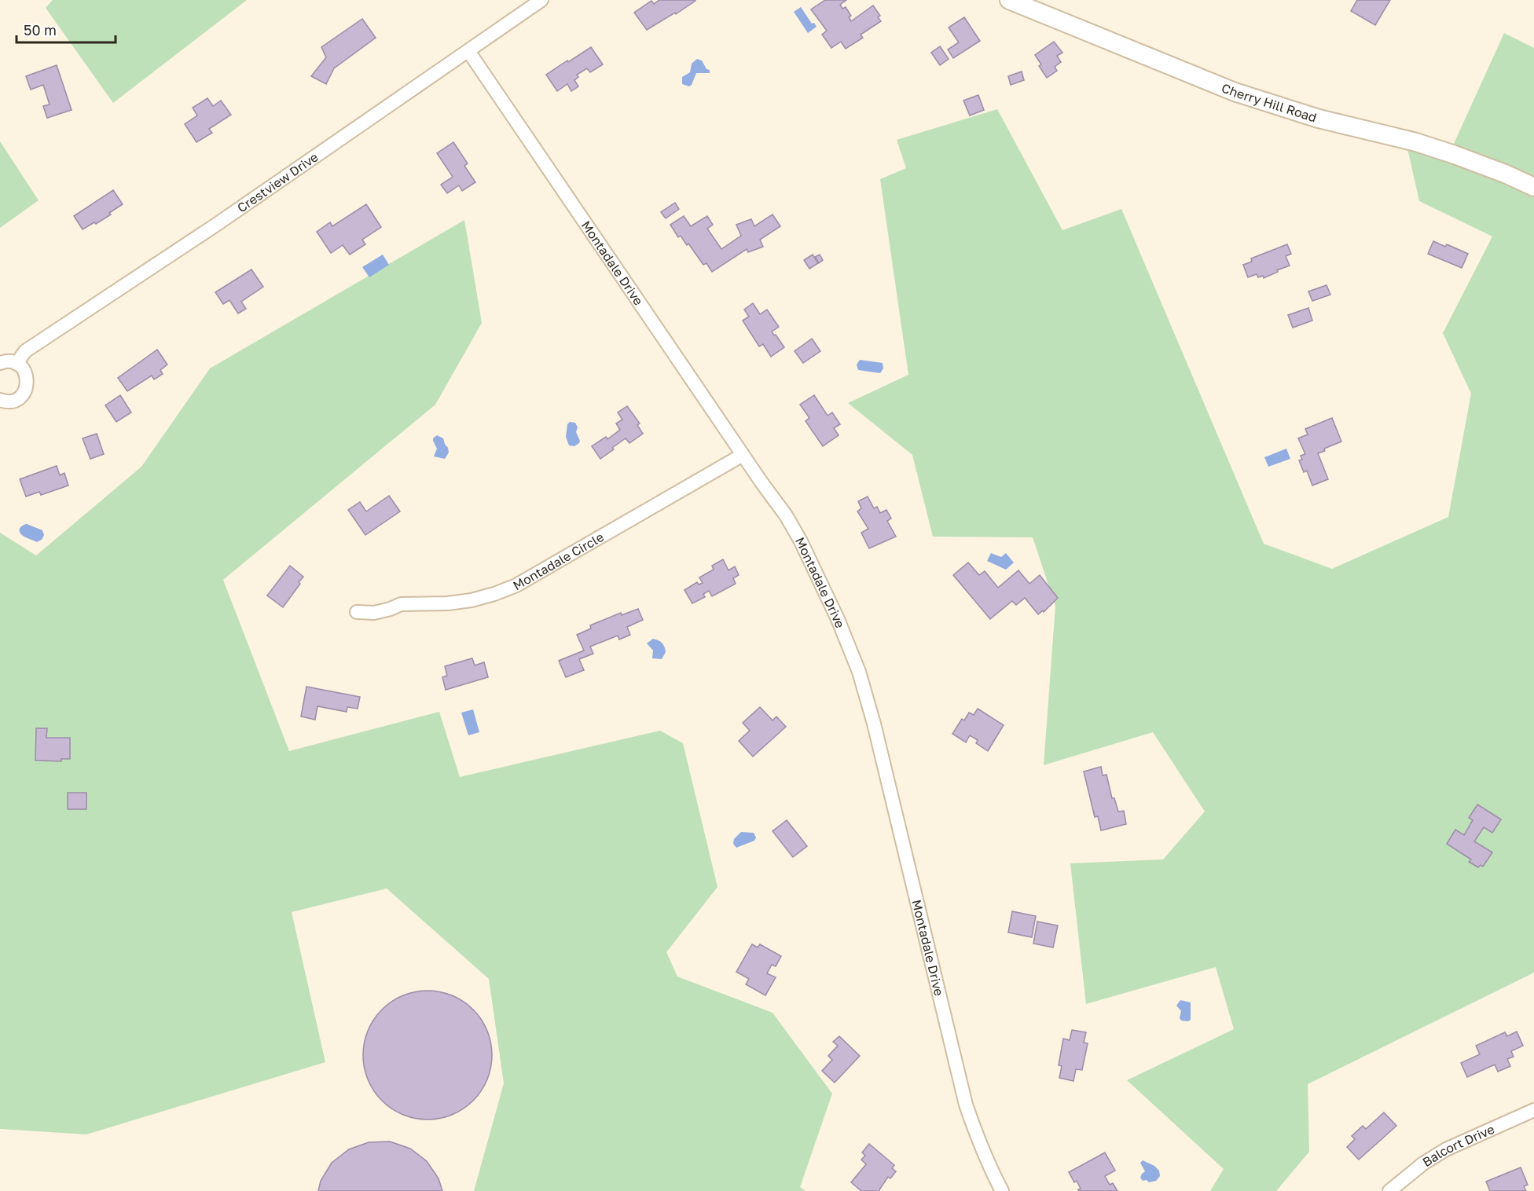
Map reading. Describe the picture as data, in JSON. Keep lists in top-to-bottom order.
{
  "streets": {
    "street": [
      "Cherry Hill Road",
      "Crestview Drive",
      "Montadale Drive",
      "Montadale Circle",
      "Balcort Drive"
    ]
  },
  "crossings": [
    ["Crestview Drive", "Montadale Drive"],
    ["Montadale Drive", "Montadale Circle"]
  ],
  "scale_bar": "50 m"
}
